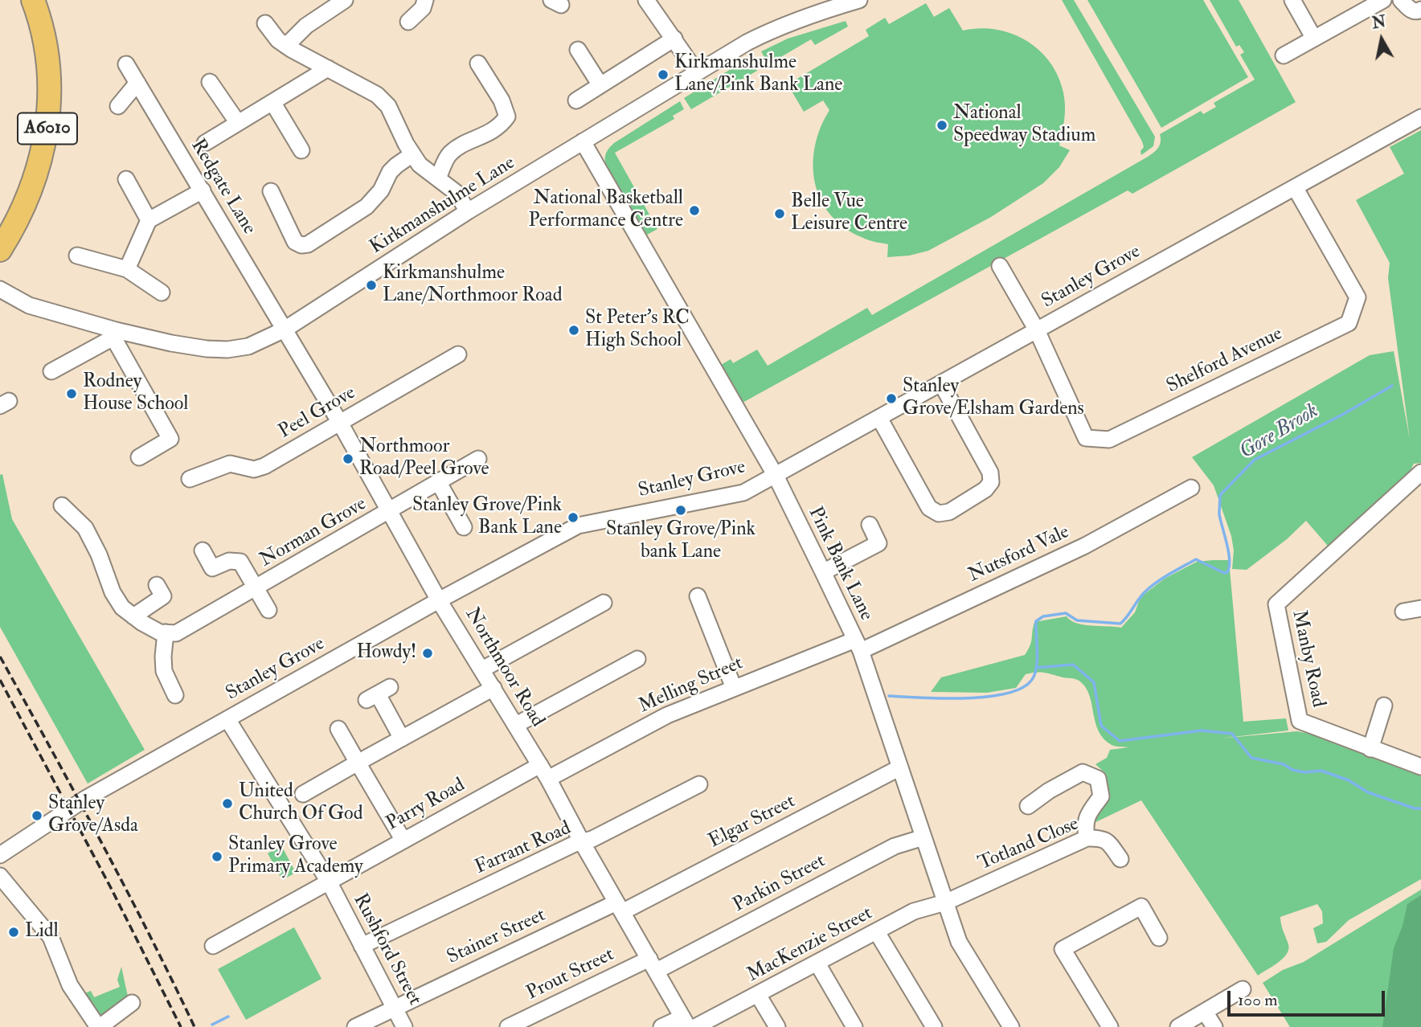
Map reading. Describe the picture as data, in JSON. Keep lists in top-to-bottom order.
{
  "streets": {
    "highway": ["A6010"],
    "street": [
      "Redgate Lane",
      "Kirkmanshulme Lane",
      "Stanley Grove",
      "Shelford Avenue",
      "Peel Grove",
      "Norman Grove",
      "Nutsford Vale",
      "Pink Bank Lane",
      "Manby Road",
      "Northmoor Road",
      "Melling Street",
      "Parry Road",
      "Elgar Street",
      "Totland Close",
      "Farrant Road",
      "Parkin Street",
      "Stainer Street",
      "MacKenzie Street",
      "Rushford Street",
      "Prout Street"
    ]
  },
  "crossings": [
    ["Redgate Lane", "Kirkmanshulme Lane"],
    ["Redgate Lane", "Northmoor Road"],
    ["Kirkmanshulme Lane", "Pink Bank Lane"],
    ["Kirkmanshulme Lane", "Northmoor Road"],
    ["Stanley Grove", "Shelford Avenue"],
    ["Stanley Grove", "Pink Bank Lane"],
    ["Stanley Grove", "Northmoor Road"],
    ["Stanley Grove", "Rushford Street"],
    ["Peel Grove", "Northmoor Road"],
    ["Norman Grove", "Northmoor Road"],
    ["Nutsford Vale", "Pink Bank Lane"],
    ["Nutsford Vale", "Melling Street"],
    ["Pink Bank Lane", "Melling Street"],
    ["Pink Bank Lane", "Elgar Street"],
    ["Pink Bank Lane", "Totland Close"],
    ["Pink Bank Lane", "Parkin Street"],
    ["Pink Bank Lane", "MacKenzie Street"],
    ["Northmoor Road", "Melling Street"],
    ["Northmoor Road", "Parry Road"],
    ["Northmoor Road", "Elgar Street"],
    ["Northmoor Road", "Farrant Road"],
    ["Northmoor Road", "Parkin Street"],
    ["Northmoor Road", "Stainer Street"],
    ["Northmoor Road", "Prout Street"],
    ["Parry Road", "Rushford Street"],
    ["Elgar Street", "Stainer Street"],
    ["Totland Close", "MacKenzie Street"],
    ["Farrant Road", "Rushford Street"],
    ["Parkin Street", "Prout Street"],
    ["Stainer Street", "Rushford Street"]
  ],
  "water": ["Gore Brook"],
  "places": [
    "Kirkmanshulme Lane/Pink Bank Lane",
    "National Speedway Stadium",
    "National Basketball Performance Centre",
    "Belle Vue Leisure Centre",
    "Kirkmanshulme Lane/Northmoor Road",
    "St Peter's RC High School",
    "Rodney House School",
    "Stanley Grove/Elsham Gardens",
    "Northmoor Road/Peel Grove",
    "Stanley Grove/Pink bank Lane",
    "Stanley Grove/Pink Bank Lane",
    "Howdy!",
    "United Church Of God",
    "Stanley Grove/Asda",
    "Stanley Grove Primary Academy",
    "Lidl"
  ],
  "scale_bar": "100 m",
  "north": "top"
}
